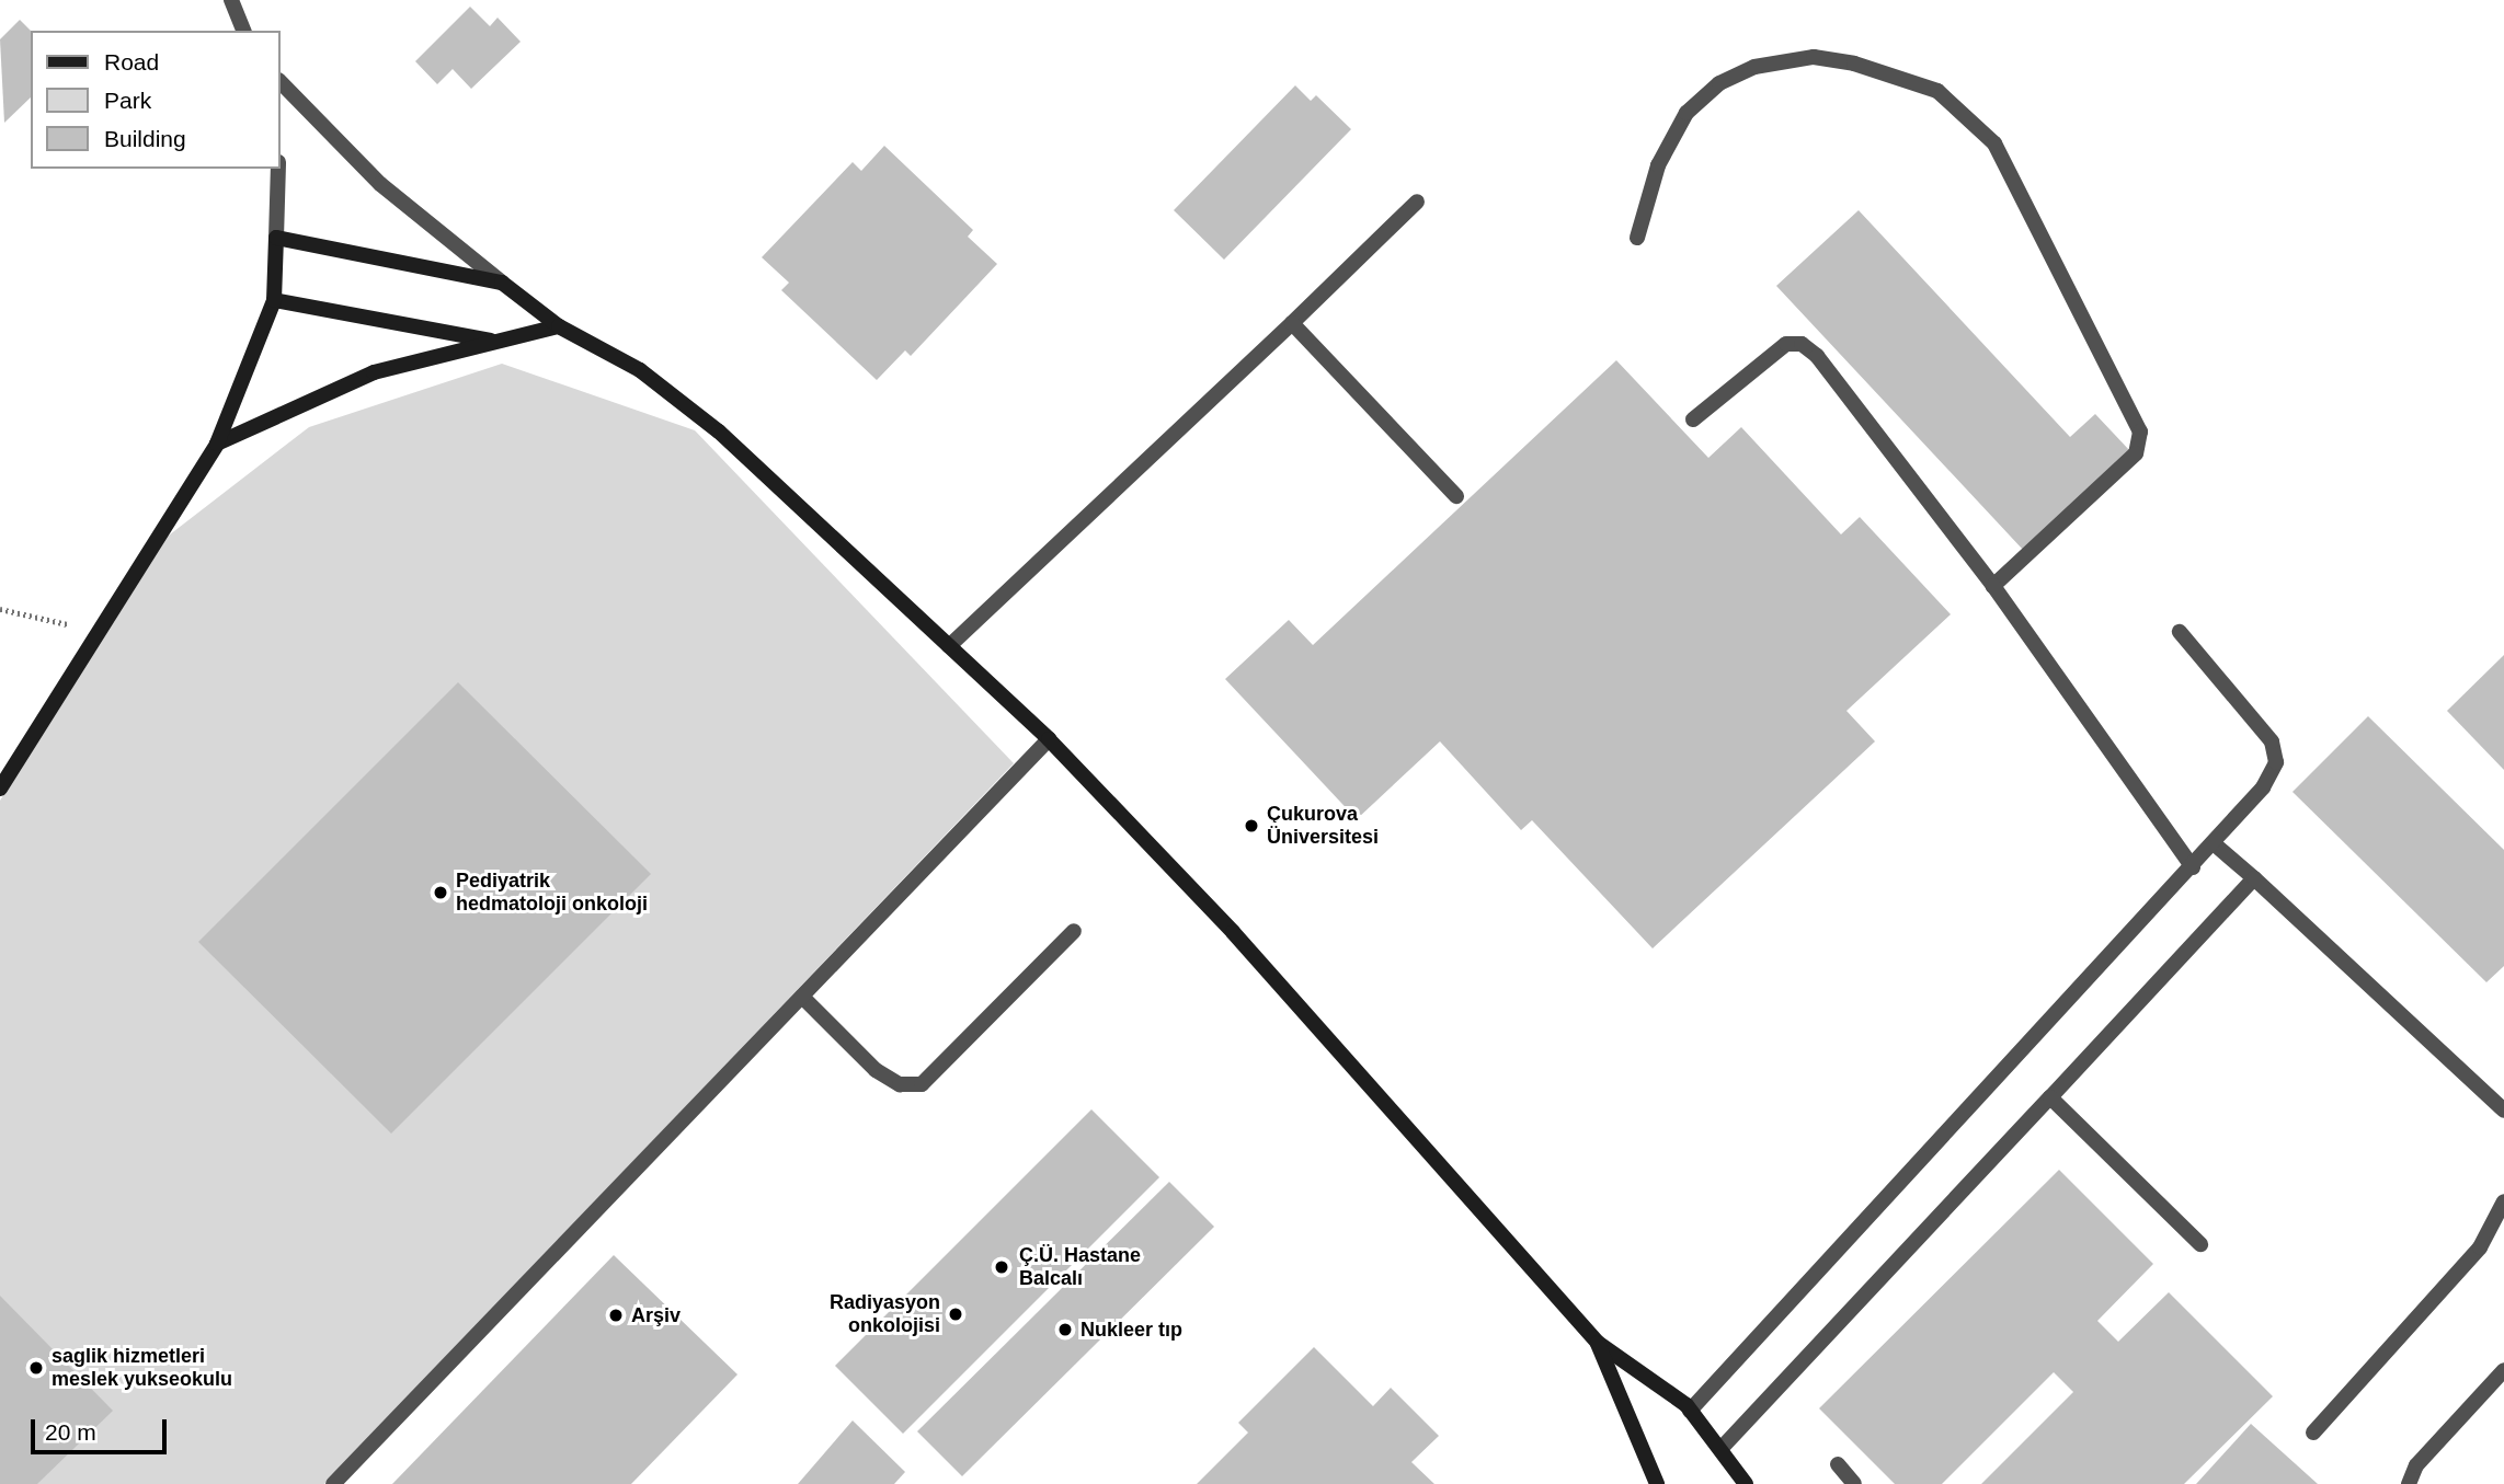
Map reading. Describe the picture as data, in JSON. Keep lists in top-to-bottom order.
{
  "places": [
    "Çukurova Üniversitesi",
    "Pediyatrik hedmatoloji onkoloji",
    "Ç.Ü. Hastane Balcalı",
    "Radiyasyon onkolojisi",
    "Arşiv",
    "Nukleer tıp",
    "saglik hizmetleri meslek yukseokulu"
  ],
  "legend": ["Road", "Park", "Building"],
  "scale_bar": "20 m"
}
